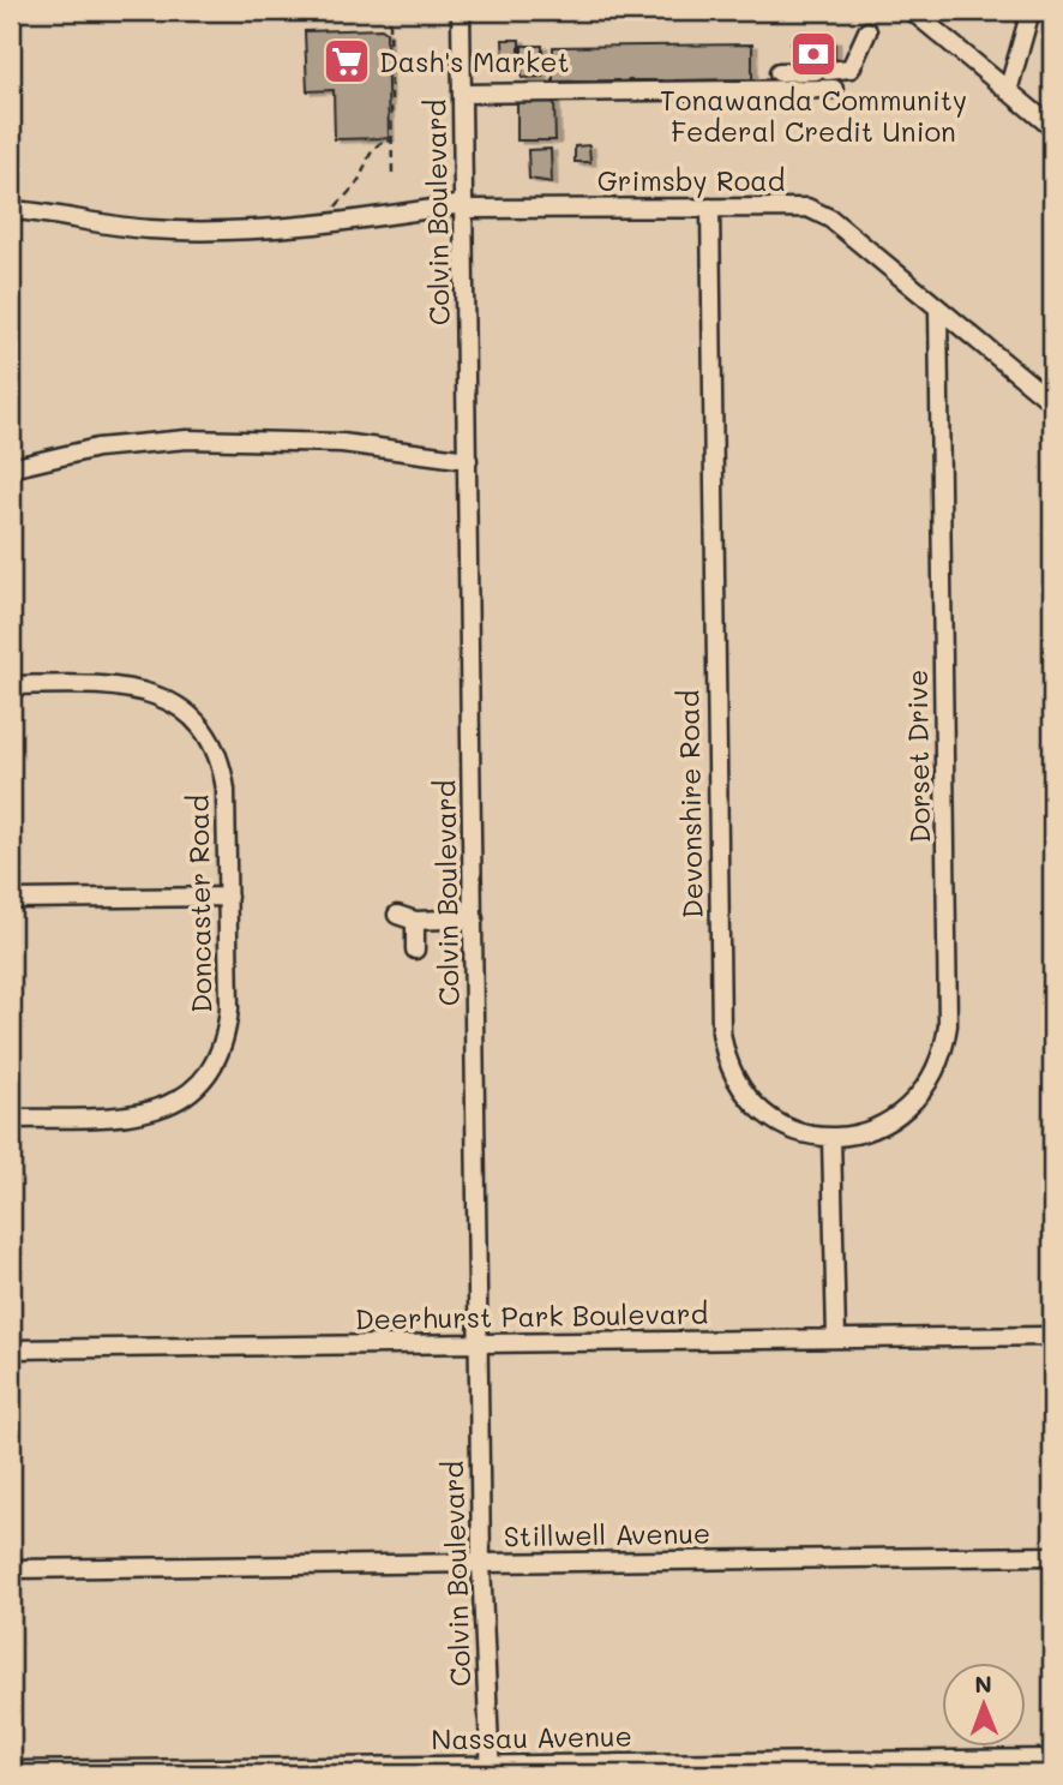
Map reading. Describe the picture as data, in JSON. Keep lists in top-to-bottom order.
{
  "streets": {
    "street": [
      "Grimsby Road",
      "Colvin Boulevard",
      "Dorset Drive",
      "Devonshire Road",
      "Doncaster Road",
      "Deerhurst Park Boulevard",
      "Stillwell Avenue",
      "Nassau Avenue"
    ]
  },
  "crossings": [
    ["Grimsby Road", "Colvin Boulevard"],
    ["Grimsby Road", "Dorset Drive"],
    ["Grimsby Road", "Devonshire Road"],
    ["Colvin Boulevard", "Deerhurst Park Boulevard"],
    ["Colvin Boulevard", "Stillwell Avenue"],
    ["Colvin Boulevard", "Nassau Avenue"],
    ["Dorset Drive", "Devonshire Road"]
  ],
  "places": {
    "bank": ["Tonawanda Community Federal Credit Union"],
    "supermarket": ["Dash's Market"]
  },
  "north": "top"
}
